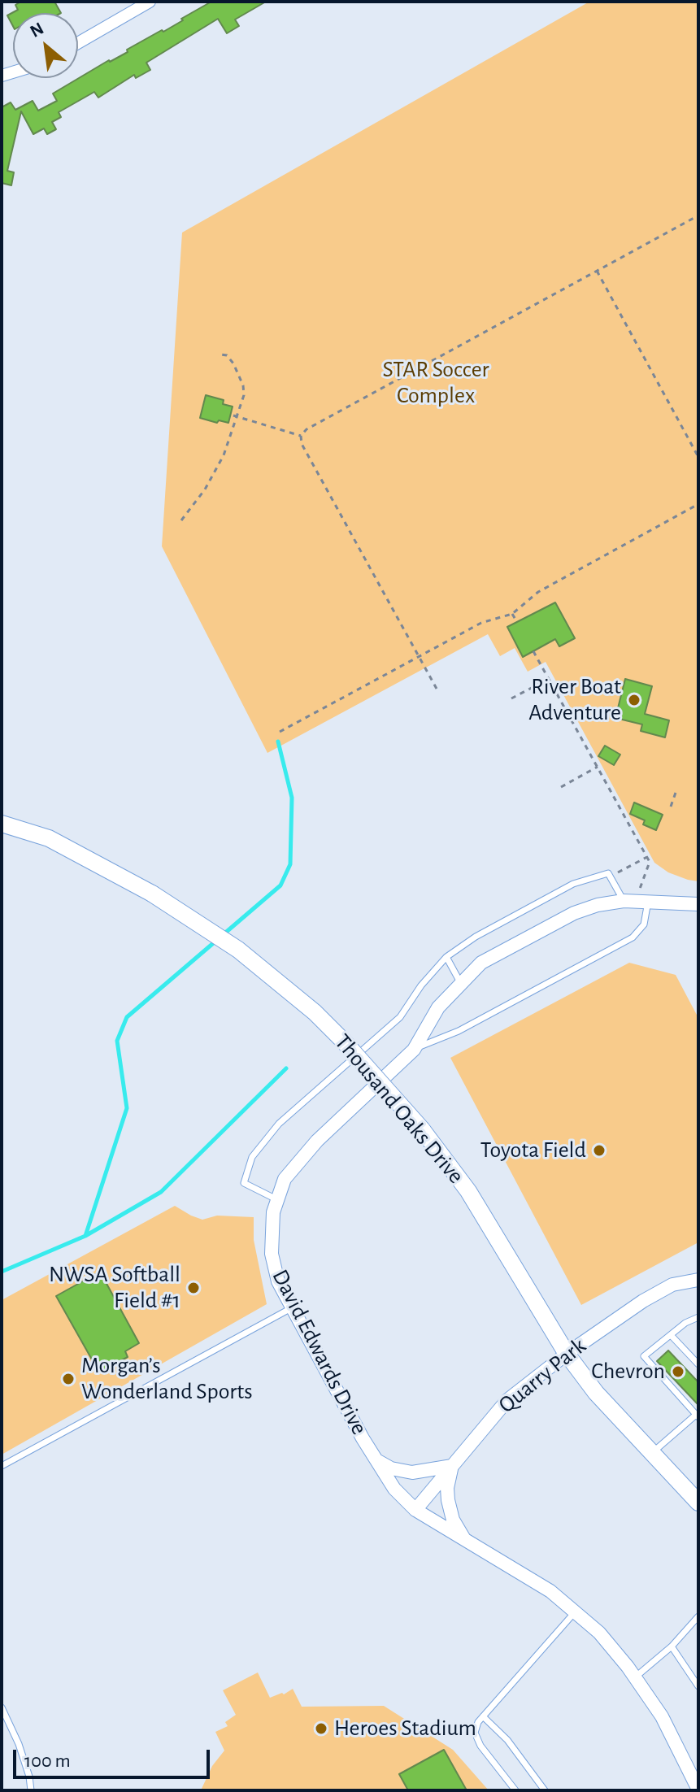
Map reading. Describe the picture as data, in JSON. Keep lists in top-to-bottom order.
{
  "streets": {
    "main road": ["Thousand Oaks Drive"],
    "street": ["David Edwards Drive", "Quarry Park"]
  },
  "crossings": [
    ["Thousand Oaks Drive", "Quarry Park"],
    ["David Edwards Drive", "Quarry Park"]
  ],
  "parks": ["STAR Soccer Complex"],
  "places": [
    "River Boat Adventure",
    "Toyota Field",
    "NWSA Softball Field #1",
    "Chevron",
    "Morgan’s Wonderland Sports",
    "Heroes Stadium"
  ],
  "scale_bar": "100 m",
  "north": "top left"
}
